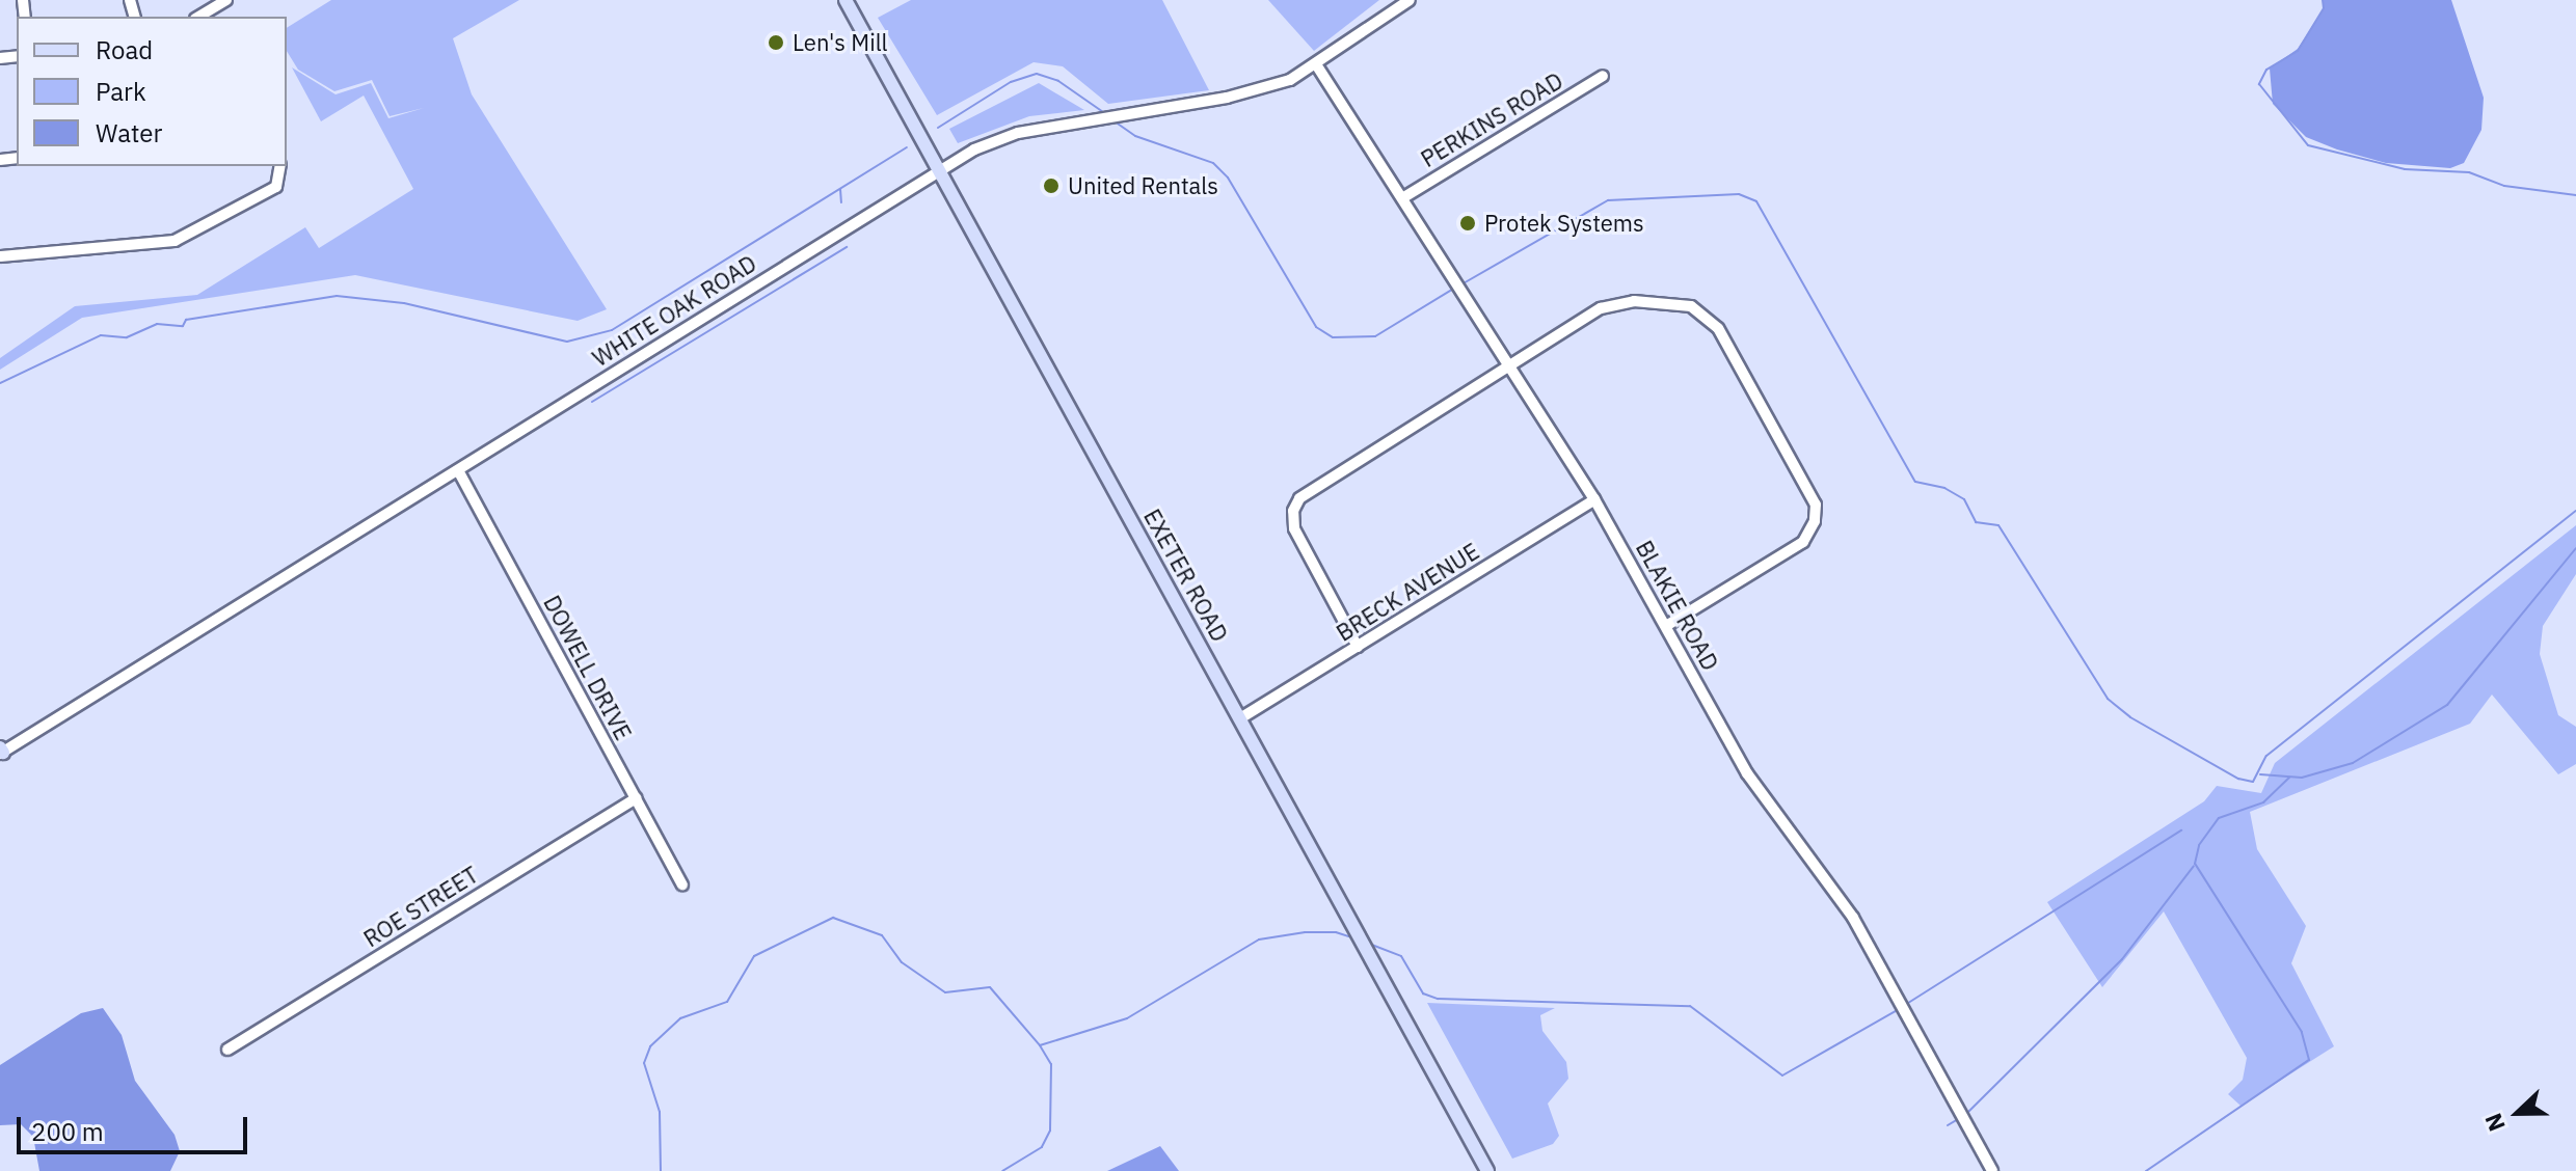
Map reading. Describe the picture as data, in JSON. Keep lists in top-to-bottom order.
{
  "streets": {
    "main road": ["EXETER ROAD"],
    "street": [
      "PERKINS ROAD",
      "WHITE OAK ROAD",
      "BRECK AVENUE",
      "BLAKIE ROAD",
      "DOWELL DRIVE",
      "ROE STREET"
    ]
  },
  "crossings": [
    ["PERKINS ROAD", "BLAKIE ROAD"],
    ["WHITE OAK ROAD", "EXETER ROAD"],
    ["WHITE OAK ROAD", "BLAKIE ROAD"],
    ["WHITE OAK ROAD", "DOWELL DRIVE"],
    ["EXETER ROAD", "BRECK AVENUE"],
    ["BRECK AVENUE", "BLAKIE ROAD"],
    ["DOWELL DRIVE", "ROE STREET"]
  ],
  "places": ["Len's Mill", "United Rentals", "Protek Systems"],
  "legend": ["Road", "Park", "Water"],
  "scale_bar": "200 m",
  "north": "left"
}
